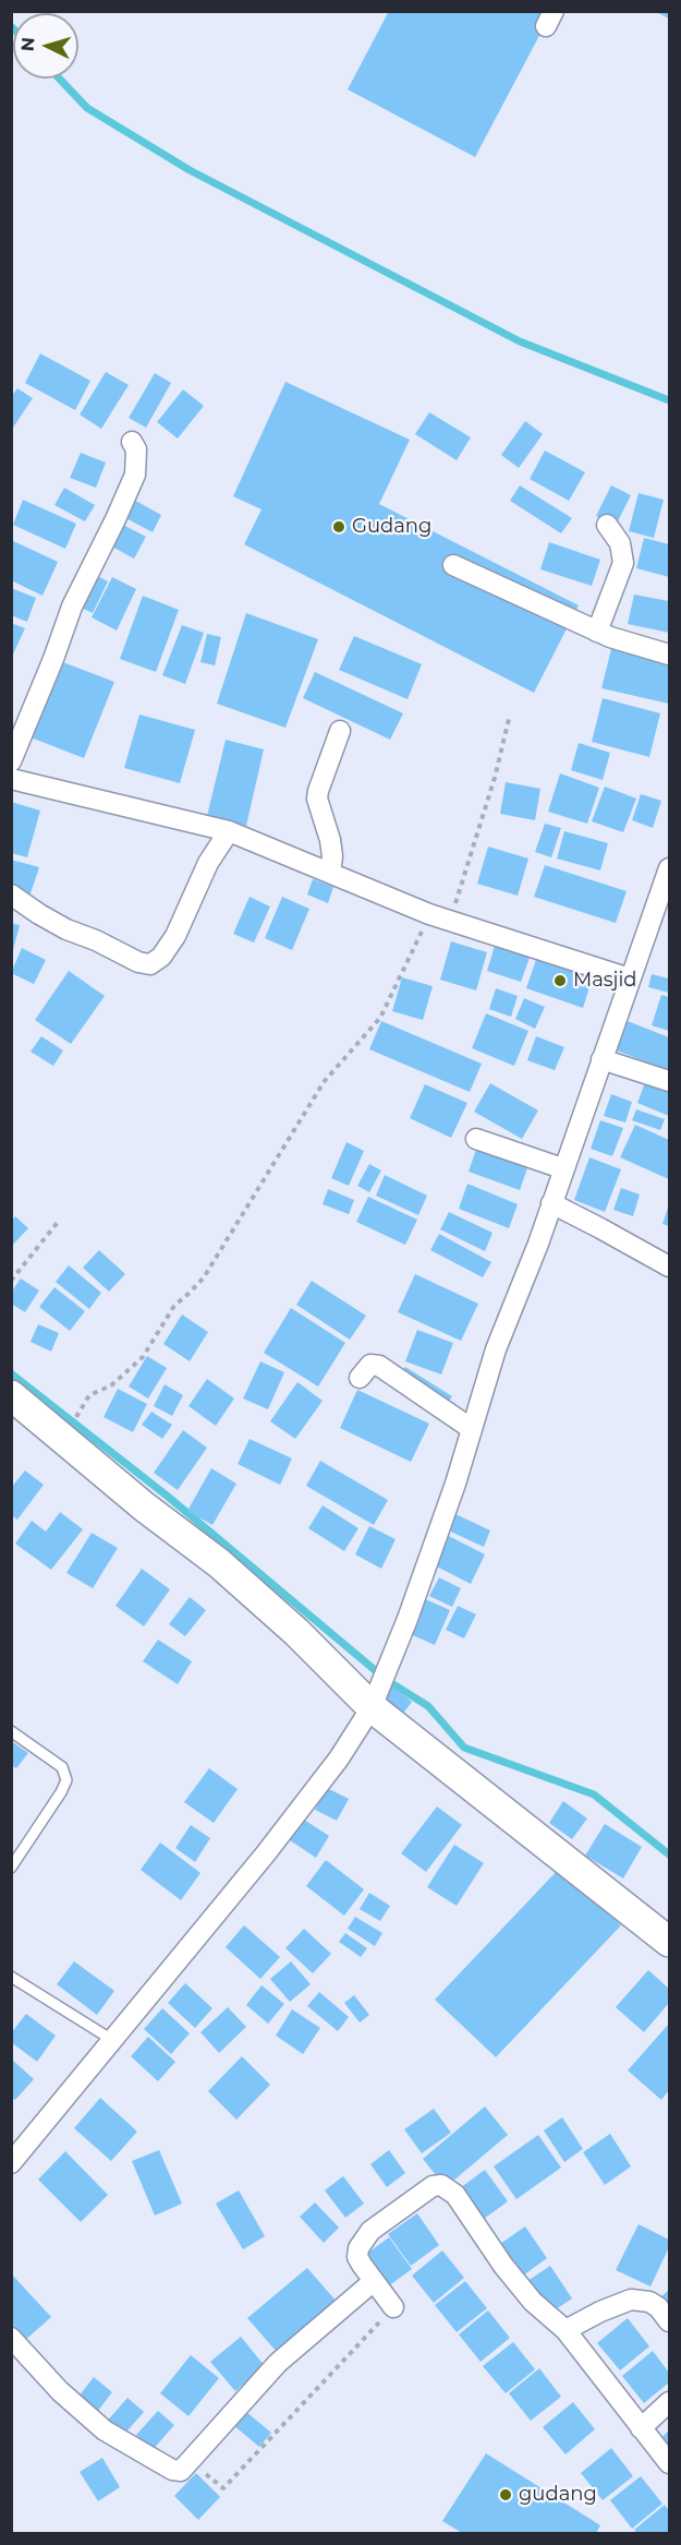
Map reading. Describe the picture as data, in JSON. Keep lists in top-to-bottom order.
{
  "places": ["Gudang", "Masjid", "gudang"],
  "north": "left"
}
